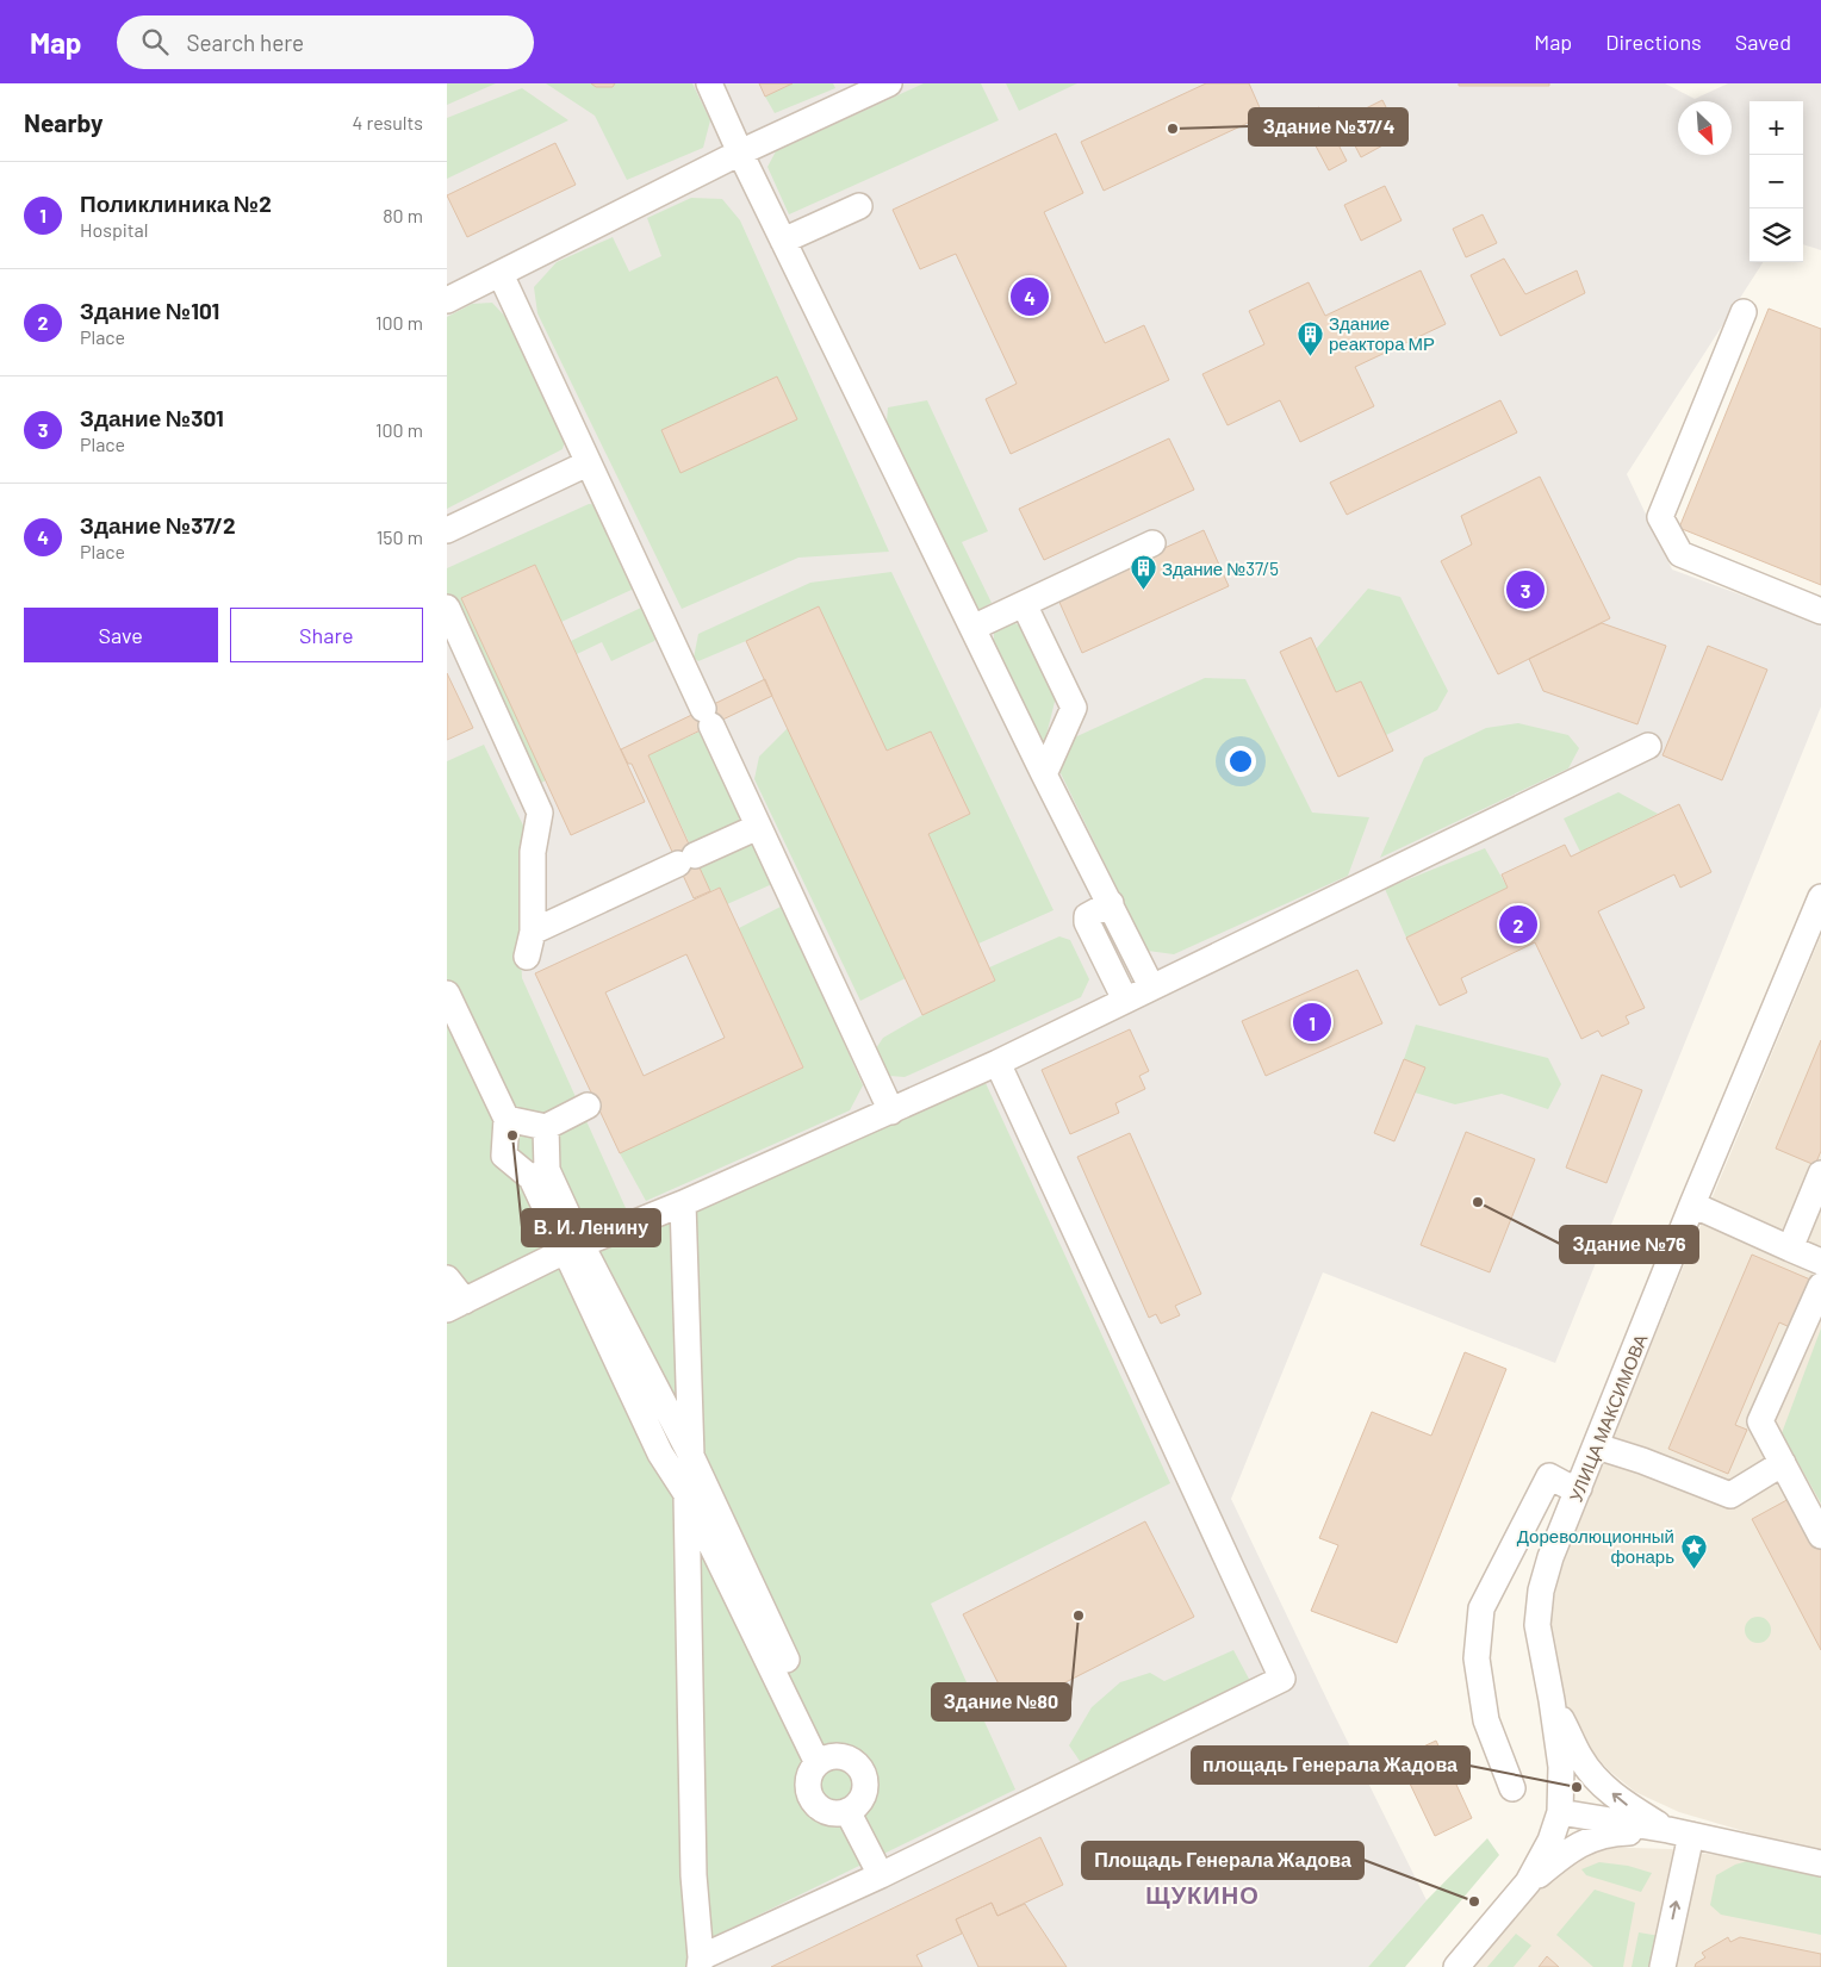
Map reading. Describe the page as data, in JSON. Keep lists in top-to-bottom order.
{
  "streets": {
    "street": ["УЛИЦА МАКСИМОВА"]
  },
  "districts": ["ЩУКИНО"],
  "places": {
    "other": [
      "Здание №37/4",
      "В. И. Ленину",
      "Здание №76",
      "Здание №80",
      "площадь Генерала Жадова",
      "Площадь Генерала Жадова"
    ],
    "building": ["Здание реактора МР", "Здание №37/5"],
    "place": ["Дореволюционный фонарь"]
  },
  "north": "bottom right",
  "page": {
    "header": "Map",
    "search": "Search here",
    "nav": ["Map", "Directions", "Saved"],
    "heading": ["Nearby", "4 results"],
    "map_buttons": ["+", "−"],
    "list": [
      {
        "mark": "1",
        "name": "Поликлиника №2",
        "note": "Hospital",
        "value": "80 m"
      },
      {
        "mark": "2",
        "name": "Здание №101",
        "note": "Place",
        "value": "100 m"
      },
      {
        "mark": "3",
        "name": "Здание №301",
        "note": "Place",
        "value": "100 m"
      },
      {
        "mark": "4",
        "name": "Здание №37/2",
        "note": "Place",
        "value": "150 m"
      }
    ],
    "pins": [
      "4",
      "3",
      "2",
      "1"
    ],
    "buttons": ["Save", "Share"]
  }
}
